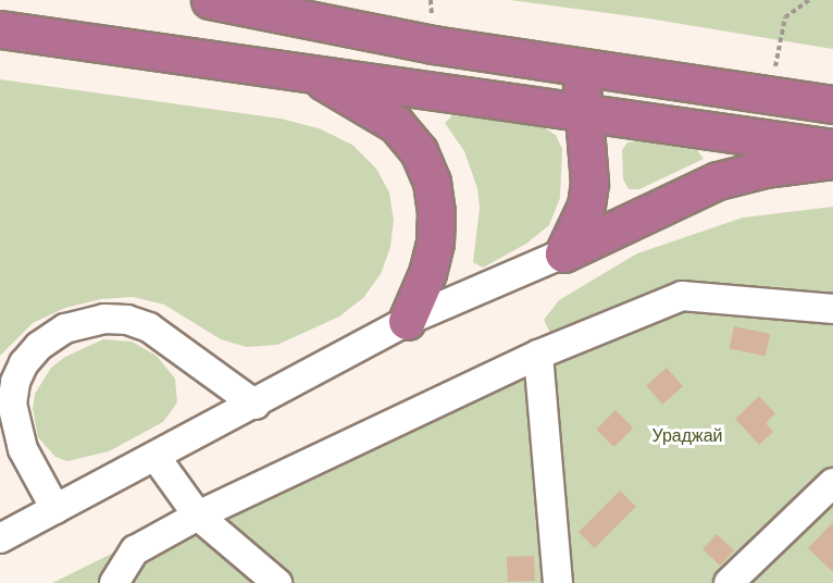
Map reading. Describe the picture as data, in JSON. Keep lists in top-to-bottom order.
{
  "parks": ["Ураджай"]
}
